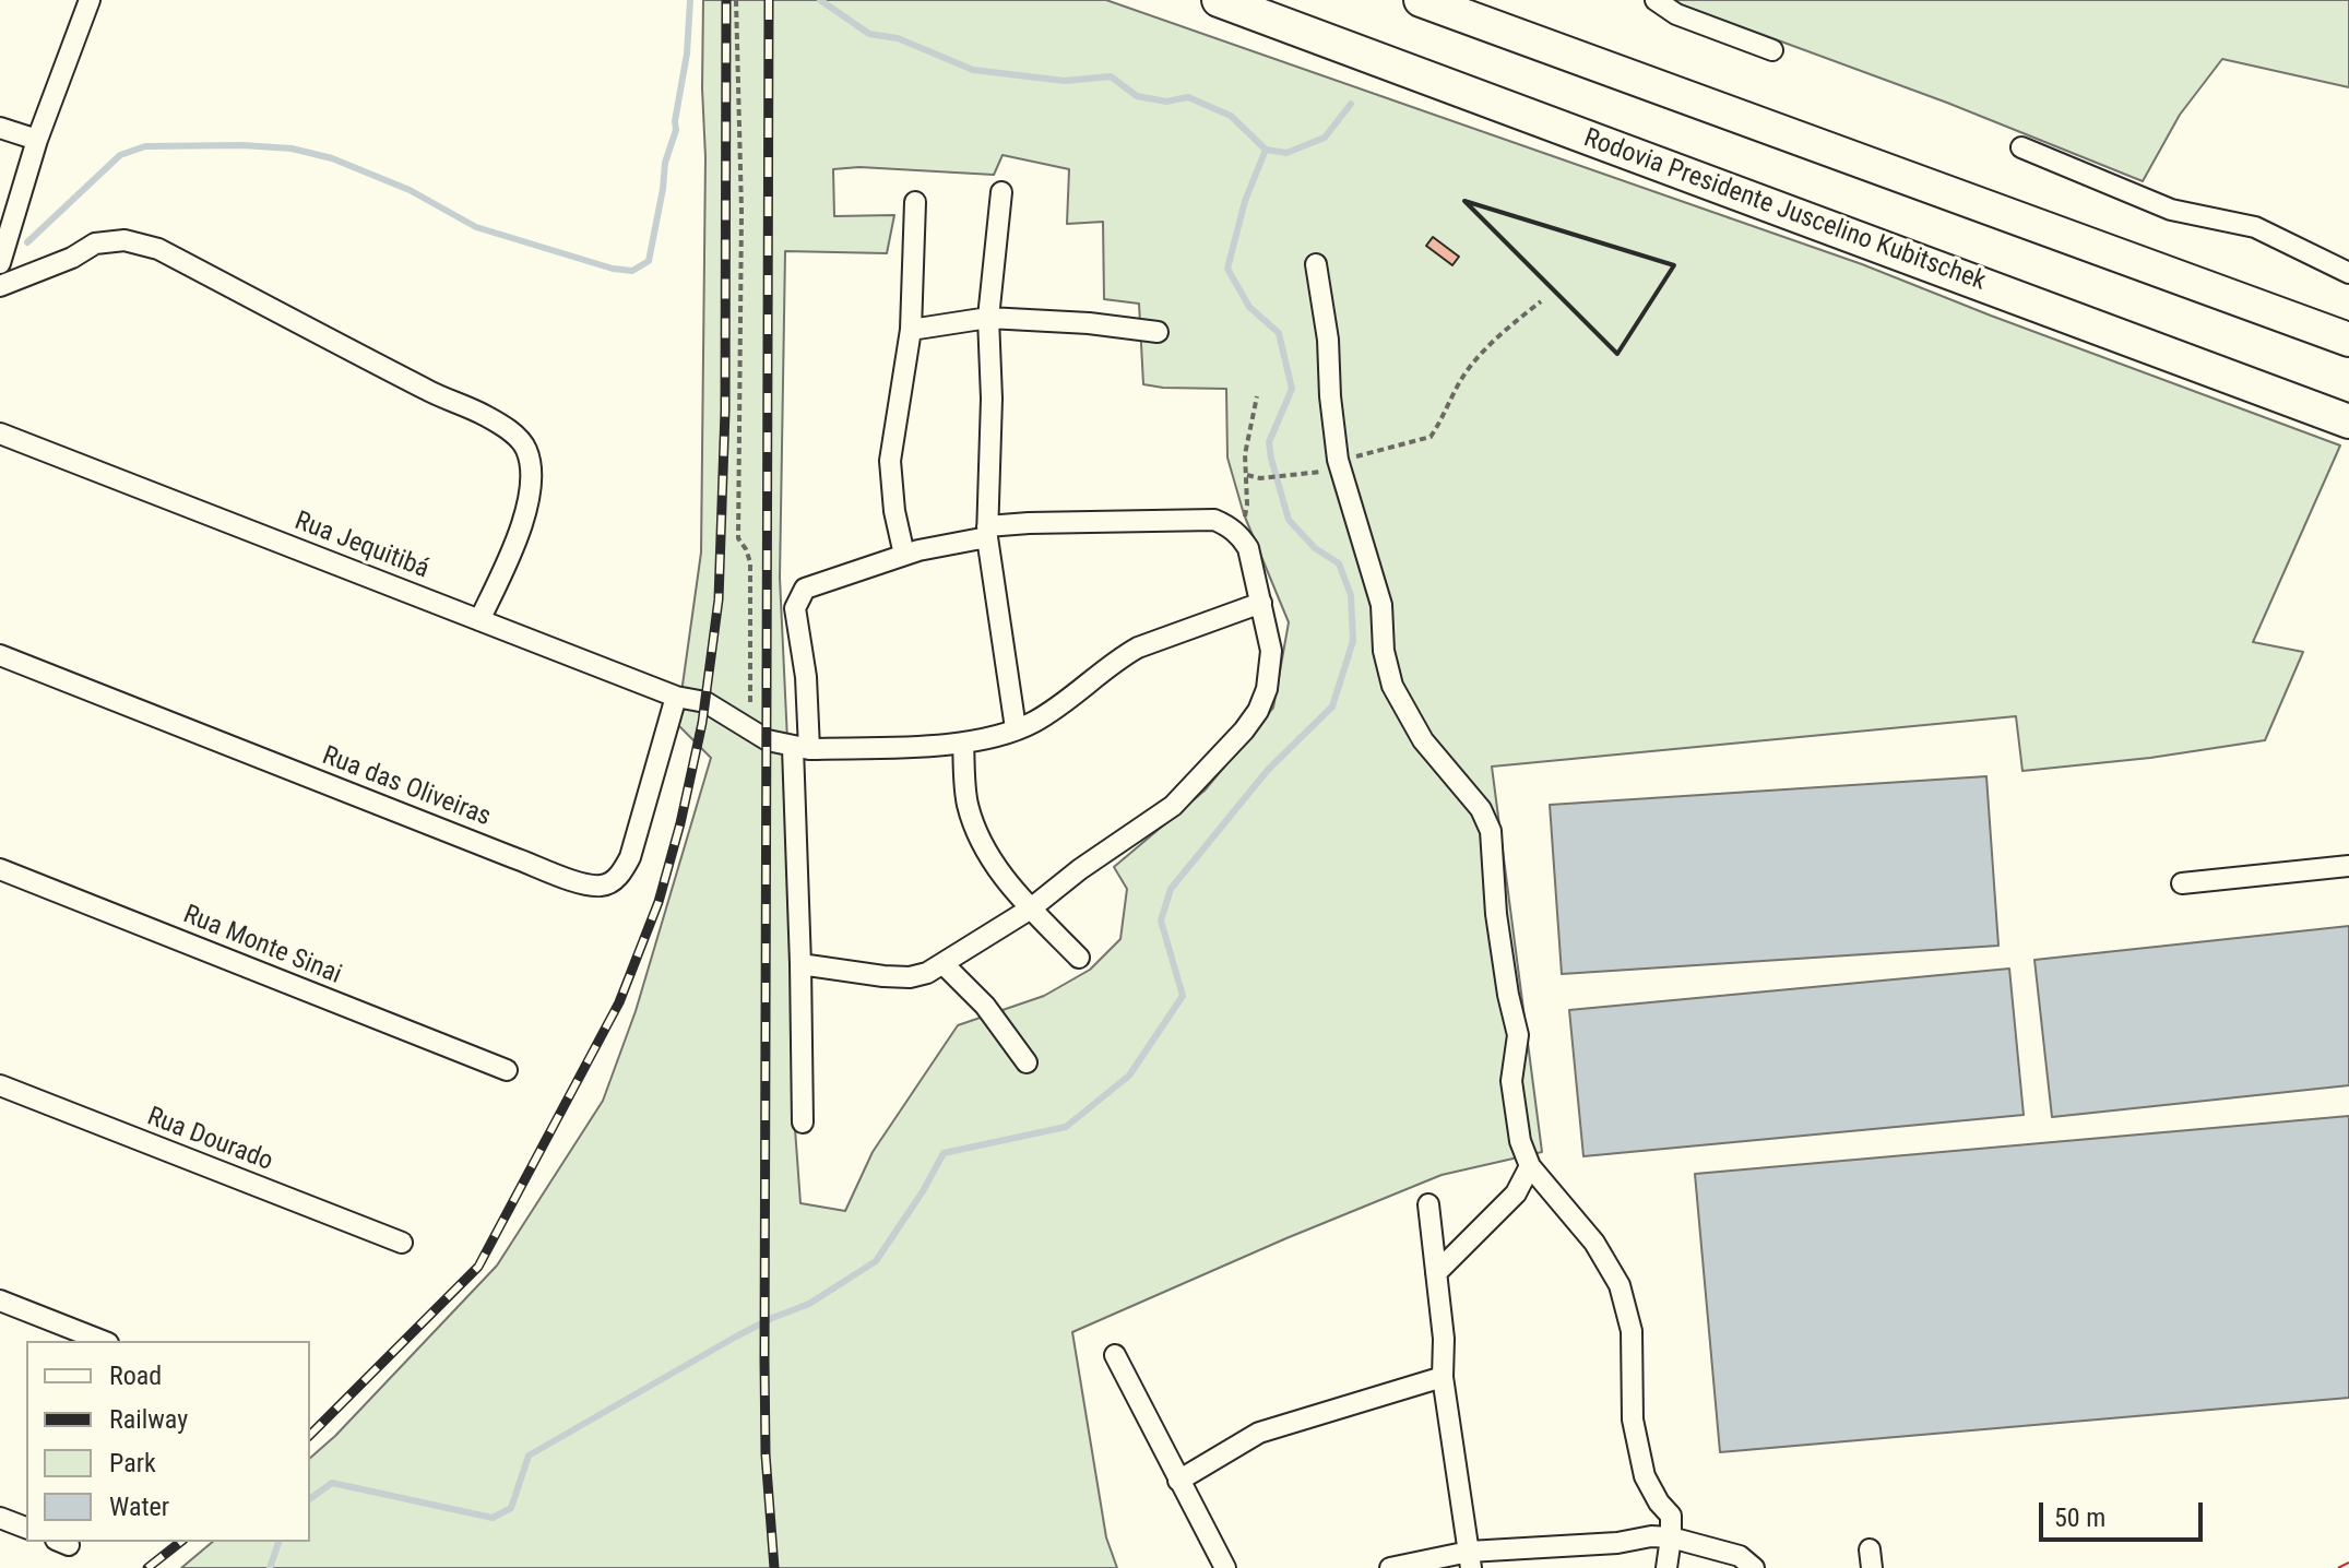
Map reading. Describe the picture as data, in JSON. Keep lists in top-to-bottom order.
{
  "streets": {
    "highway": ["Rodovia Presidente Juscelino Kubitschek"],
    "street": [
      "Rua Jequitibá",
      "Rua das Oliveiras",
      "Rua Monte Sinai",
      "Rua Dourado"
    ]
  },
  "crossings": [
    ["Rua Jequitibá", "Rua das Oliveiras"]
  ],
  "legend": [
    "Road",
    "Railway",
    "Park",
    "Water"
  ],
  "scale_bar": "50 m"
}
